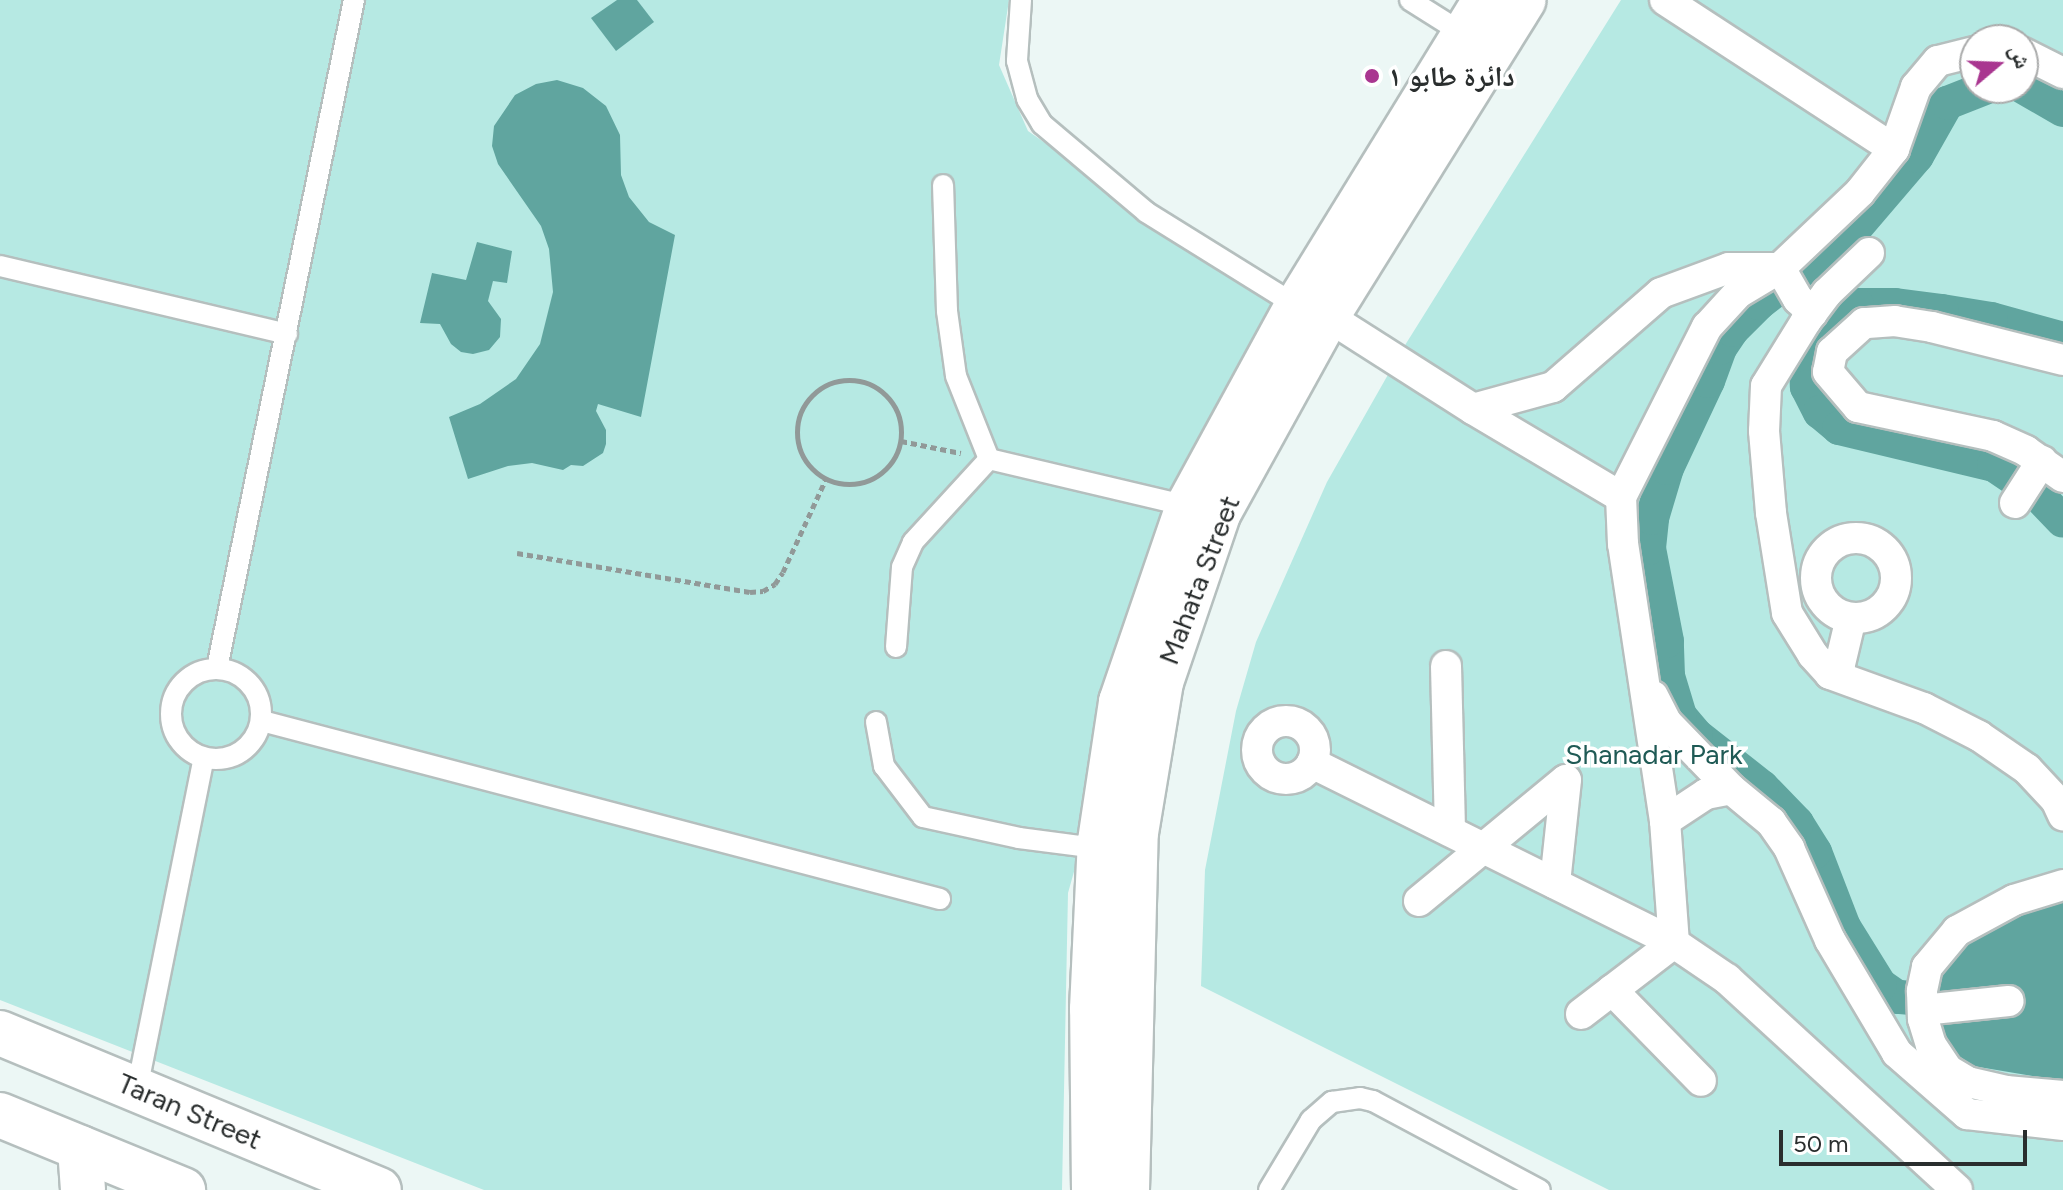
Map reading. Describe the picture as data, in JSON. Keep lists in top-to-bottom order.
{
  "streets": {
    "main road": ["Mahata Street", "Taran Street"]
  },
  "parks": ["Shanadar Park"],
  "places": ["دائرة طابو ١"],
  "scale_bar": "50 m",
  "north": "right"
}
